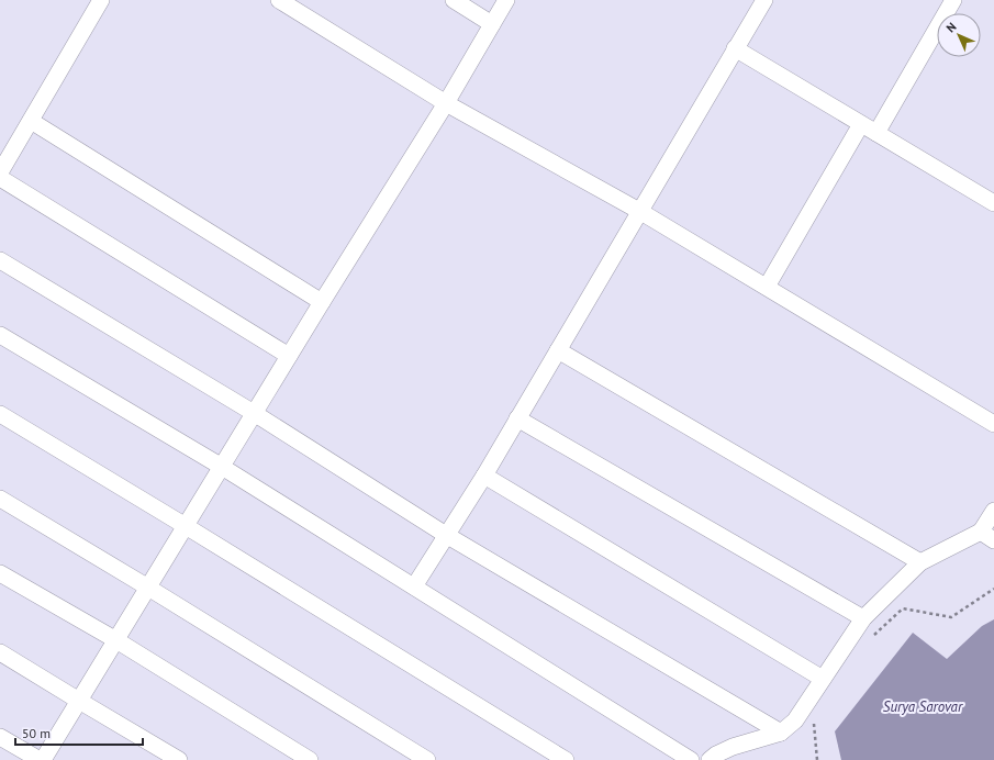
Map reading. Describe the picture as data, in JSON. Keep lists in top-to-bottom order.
{
  "water": ["Surya Sarovar"],
  "scale_bar": "50 m",
  "north": "top left"
}
